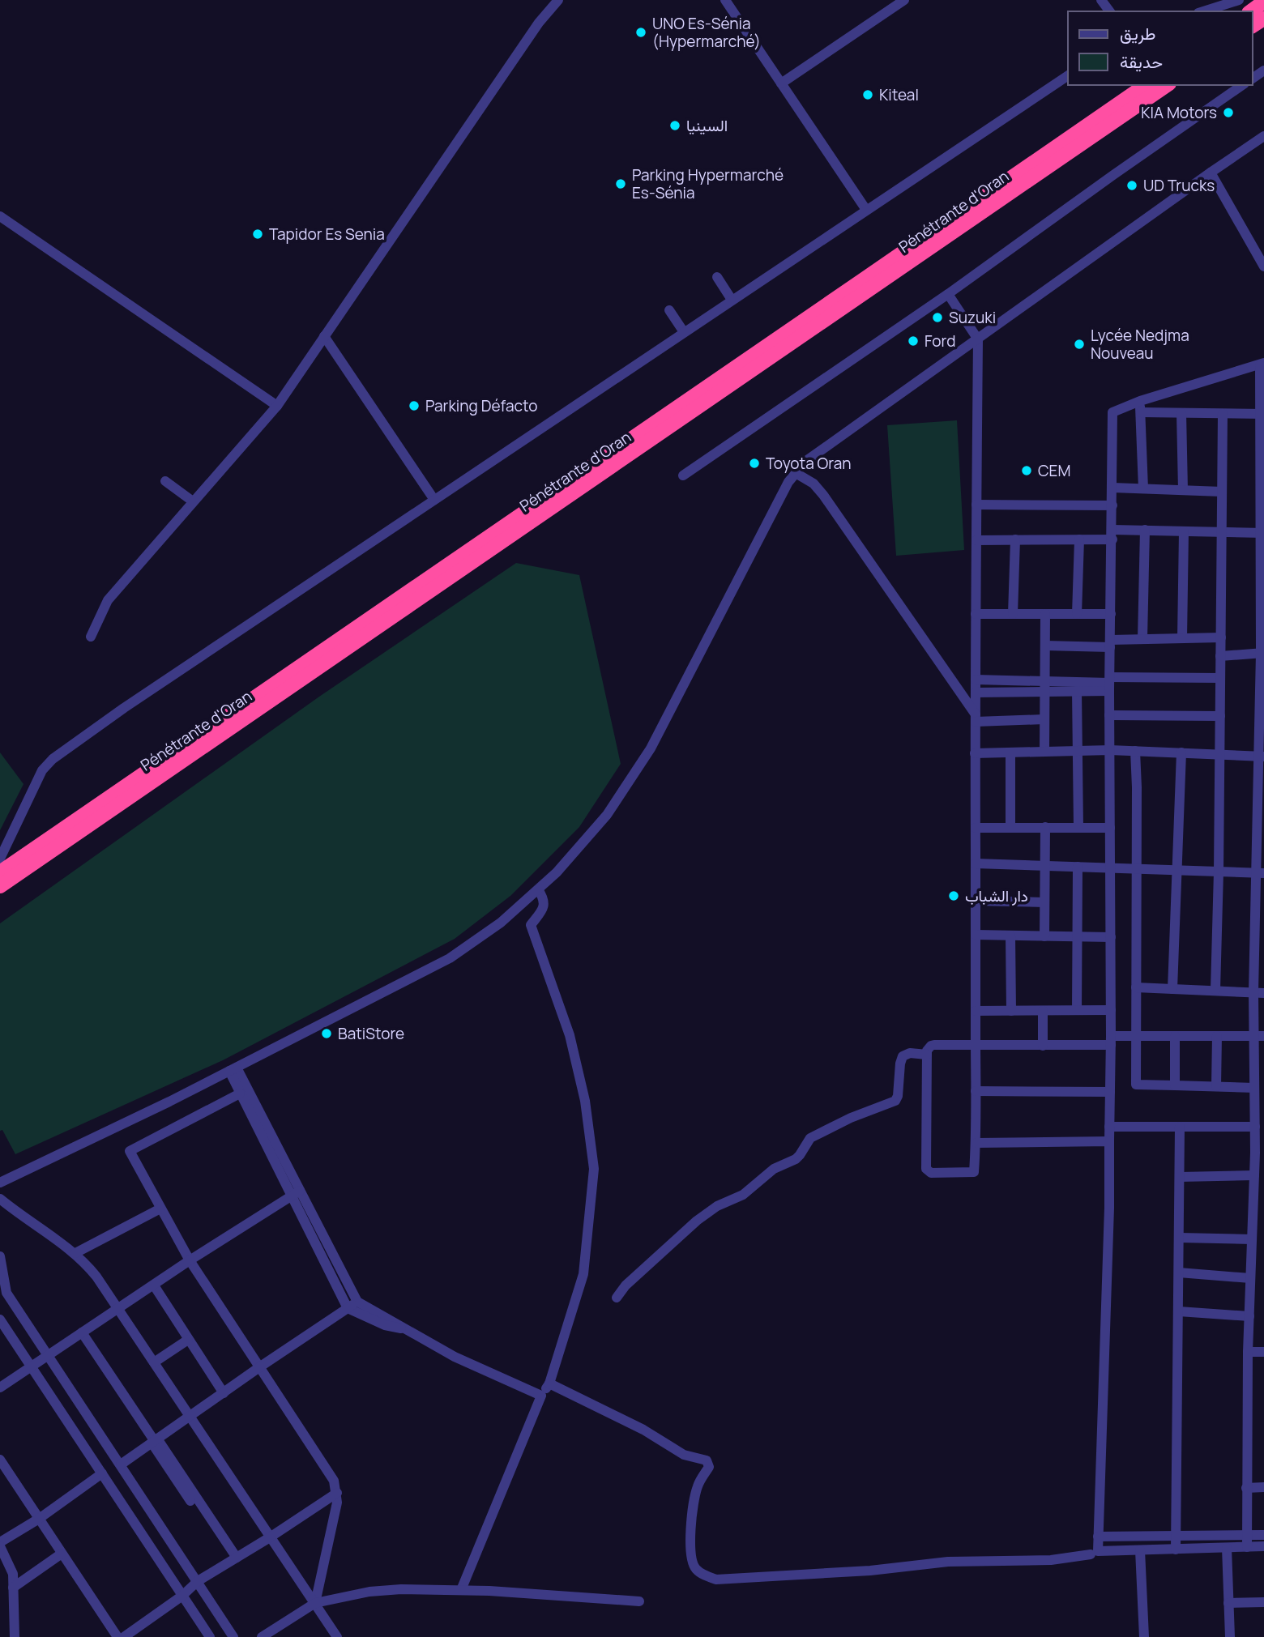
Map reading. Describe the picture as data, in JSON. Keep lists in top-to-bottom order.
{
  "streets": {
    "highway": ["Pénétrante d'Oran"]
  },
  "places": [
    "UNO Es-Sénia (Hypermarché)",
    "Kiteal",
    "KIA Motors",
    "السينيا",
    "Parking Hypermarché Es-Sénia",
    "UD Trucks",
    "Tapidor Es Senia",
    "Suzuki",
    "Ford",
    "Lycée Nedjma Nouveau",
    "Parking Défacto",
    "Toyota Oran",
    "CEM",
    "دار الشباب",
    "BatiStore"
  ],
  "legend": ["طريق", "حديقة"]
}
